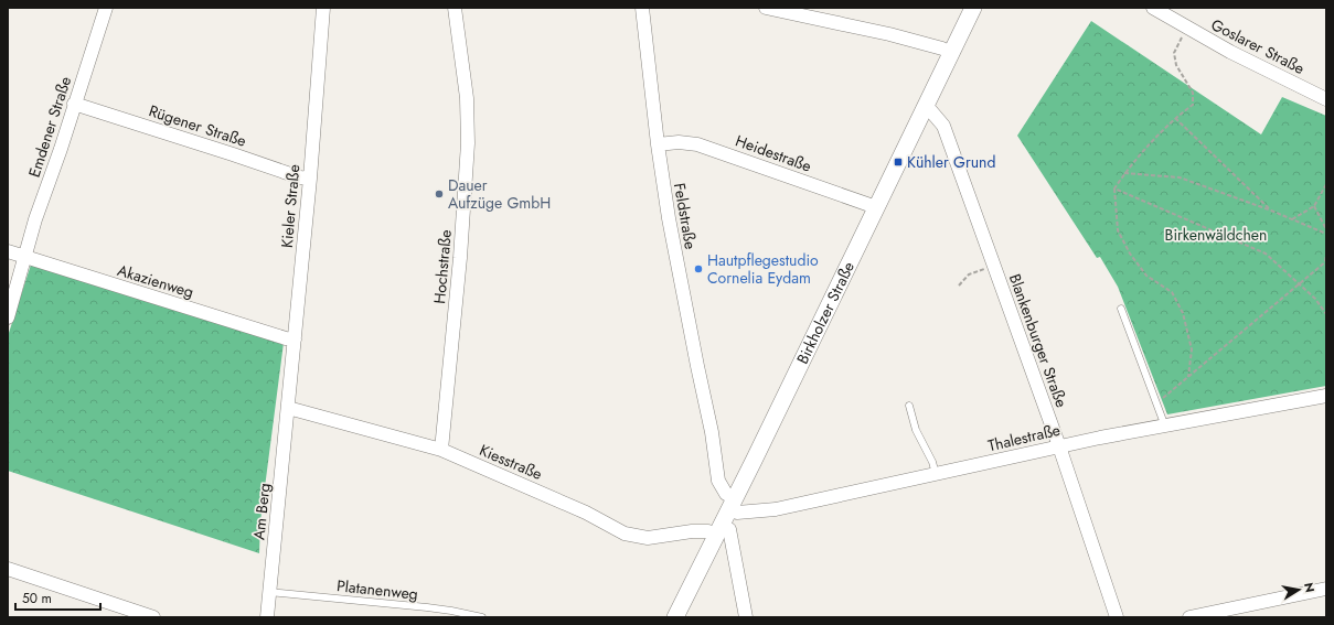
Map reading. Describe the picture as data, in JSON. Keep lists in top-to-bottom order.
{
  "streets": {
    "street": [
      "Goslarer Straße",
      "Rügener Straße",
      "Emdener Straße",
      "Heidestraße",
      "Kieler Straße",
      "Feldstraße",
      "Hochstraße",
      "Akazienweg",
      "Birkholzer Straße",
      "Blankenburger Straße",
      "Thalestraße",
      "Kiesstraße",
      "Am Berg"
    ],
    "lane": ["Platanenweg"]
  },
  "crossings": [
    ["Rügener Straße", "Emdener Straße"],
    ["Rügener Straße", "Kieler Straße"],
    ["Emdener Straße", "Akazienweg"],
    ["Heidestraße", "Feldstraße"],
    ["Heidestraße", "Birkholzer Straße"],
    ["Kieler Straße", "Akazienweg"],
    ["Kieler Straße", "Kiesstraße"],
    ["Kieler Straße", "Am Berg"],
    ["Feldstraße", "Birkholzer Straße"],
    ["Feldstraße", "Thalestraße"],
    ["Hochstraße", "Kiesstraße"],
    ["Birkholzer Straße", "Blankenburger Straße"],
    ["Birkholzer Straße", "Thalestraße"],
    ["Birkholzer Straße", "Kiesstraße"],
    ["Blankenburger Straße", "Thalestraße"],
    ["Kiesstraße", "Am Berg"],
    ["Am Berg", "Platanenweg"]
  ],
  "parks": ["Birkenwäldchen"],
  "places": {
    "transit": ["Kühler Grund"],
    "other": ["Dauer Aufzüge GmbH", "Hautpflegestudio Cornelia Eydam"]
  },
  "scale_bar": "50 m",
  "north": "right"
}
